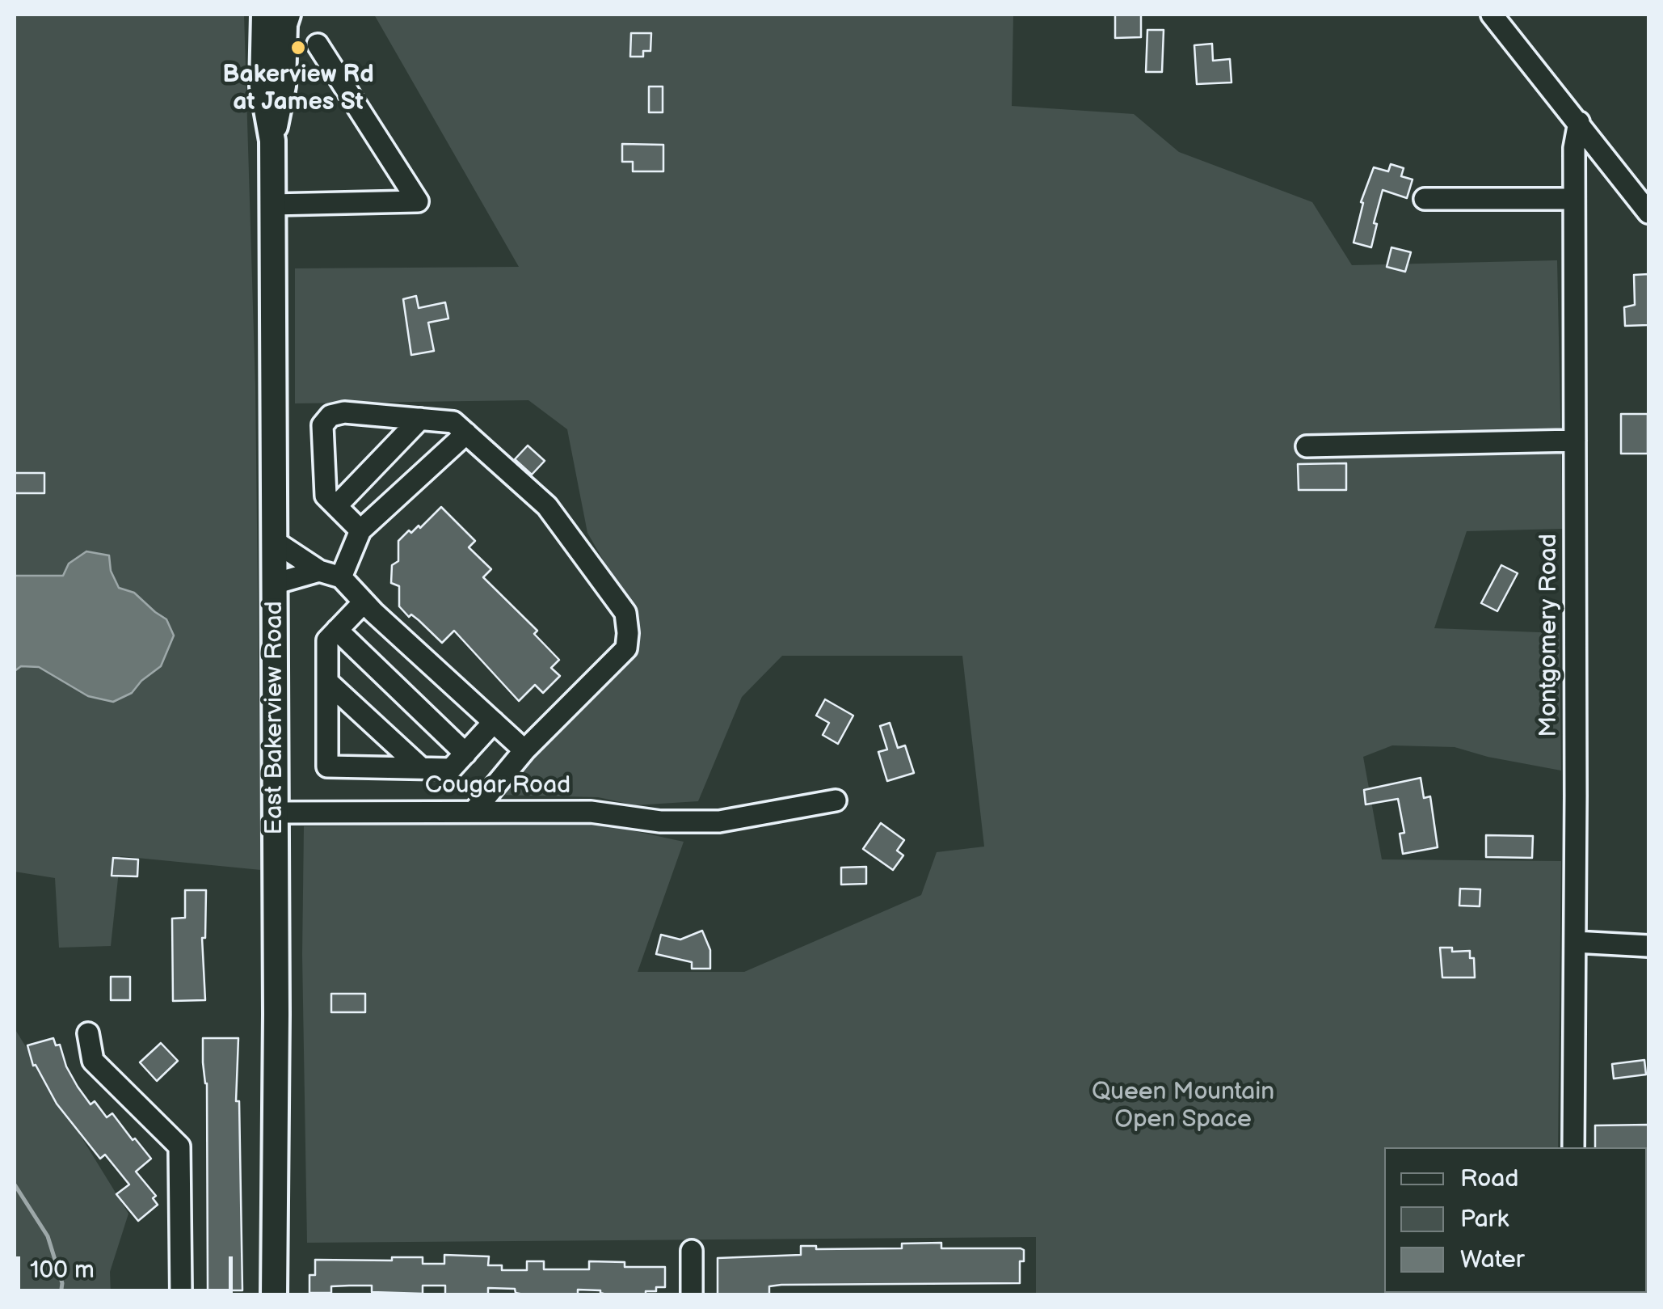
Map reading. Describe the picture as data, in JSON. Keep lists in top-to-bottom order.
{
  "streets": {
    "main road": ["East Bakerview Road"],
    "street": ["Montgomery Road", "Cougar Road"]
  },
  "crossings": [
    ["East Bakerview Road", "Cougar Road"]
  ],
  "parks": ["Queen Mountain Open Space"],
  "places": ["Bakerview Rd at James St"],
  "legend": ["Road", "Park", "Water"],
  "scale_bar": "100 m"
}
